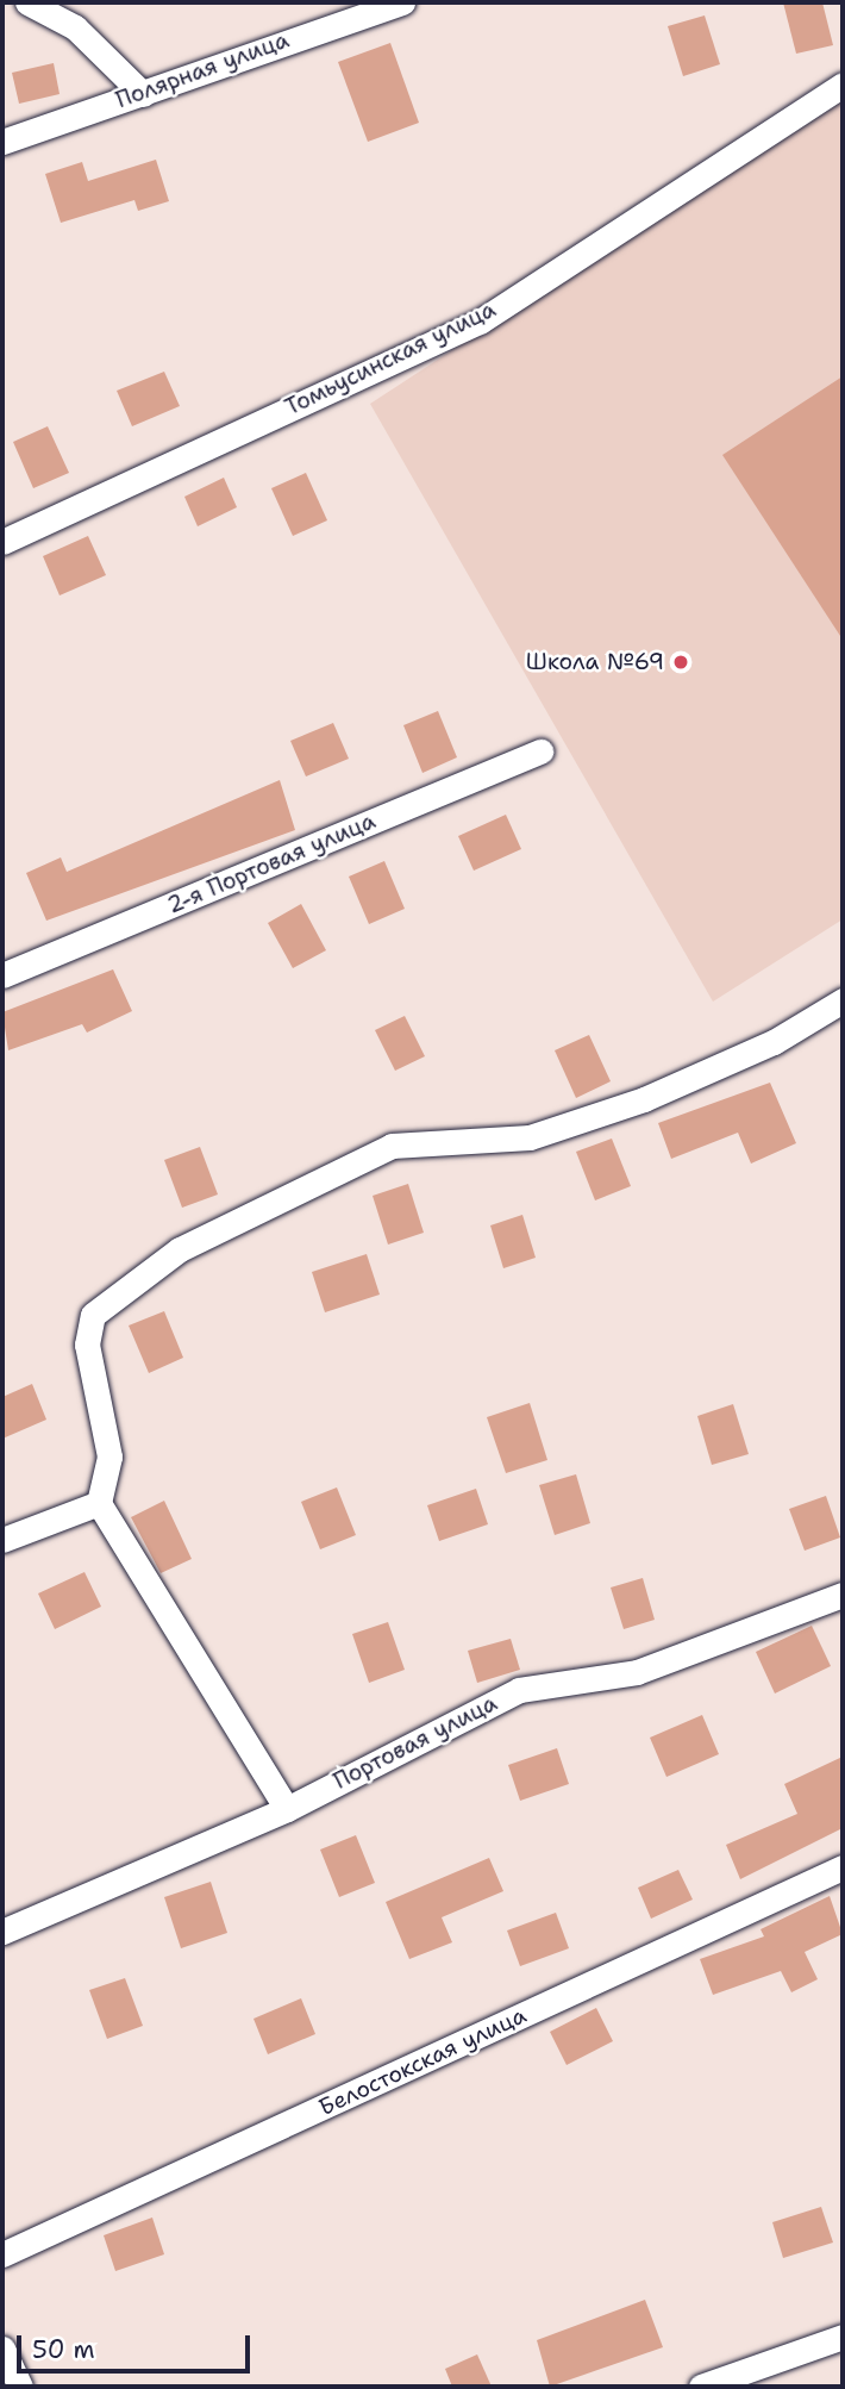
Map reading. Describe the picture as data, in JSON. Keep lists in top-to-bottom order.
{
  "streets": {
    "street": [
      "Полярная улица",
      "Томьусинская улица",
      "2-я Портовая улица",
      "Портовая улица",
      "Белостокская улица"
    ]
  },
  "places": ["Школа №69"],
  "scale_bar": "50 m"
}
